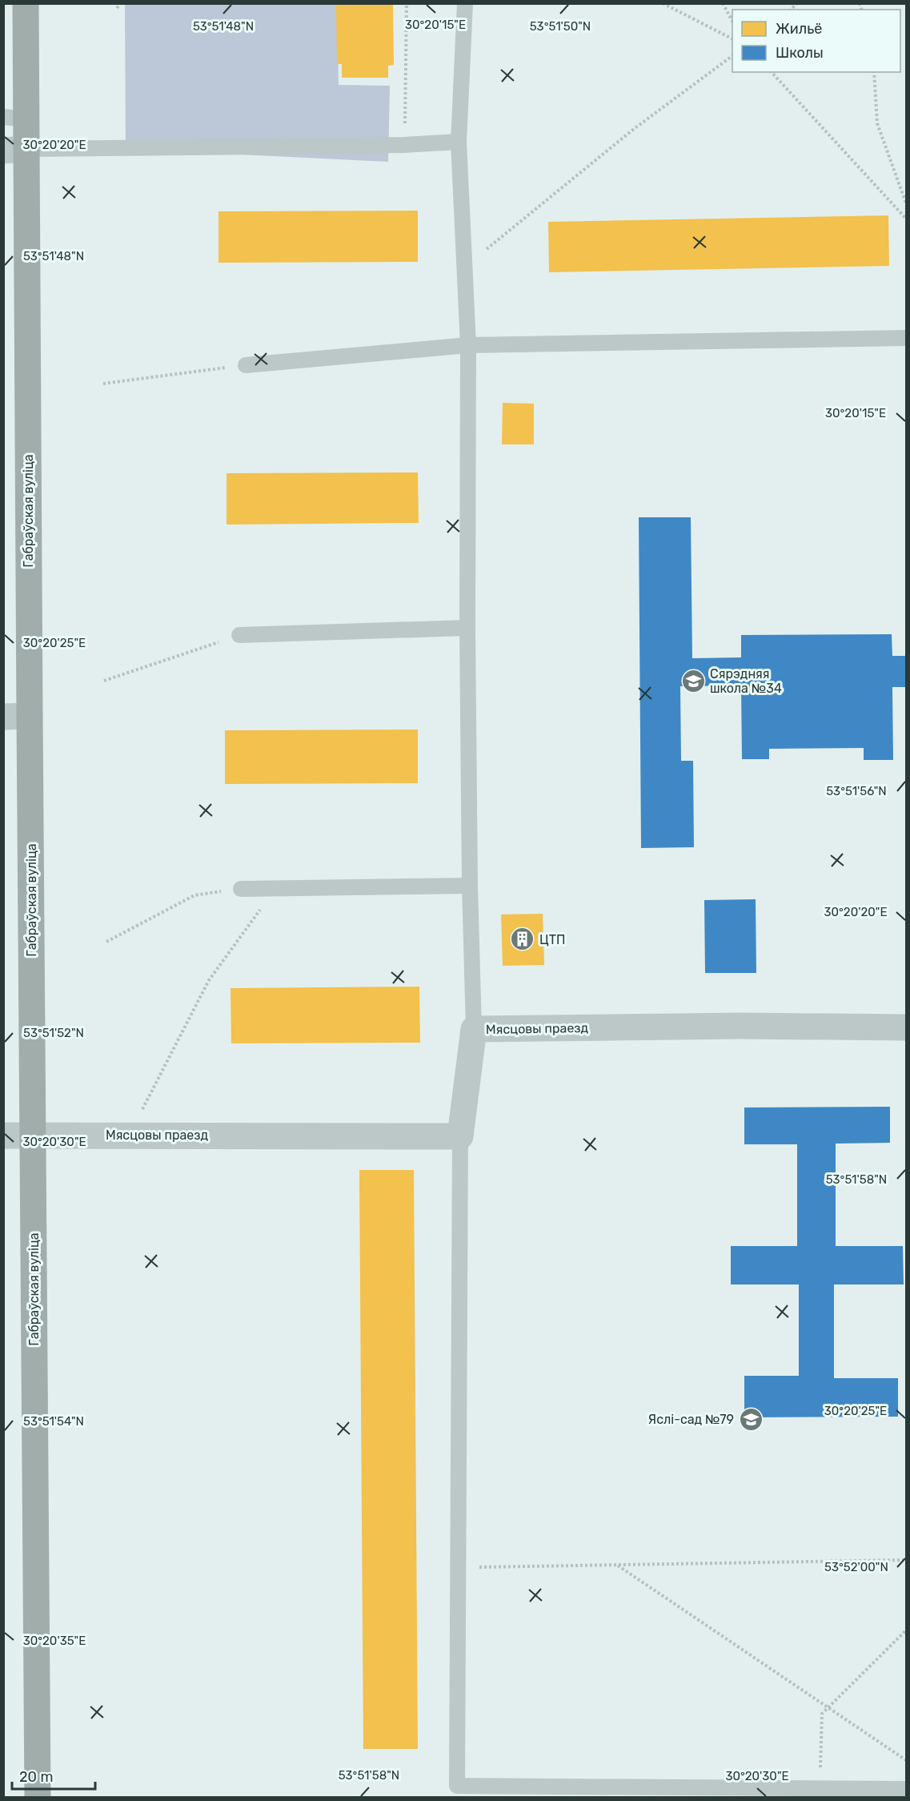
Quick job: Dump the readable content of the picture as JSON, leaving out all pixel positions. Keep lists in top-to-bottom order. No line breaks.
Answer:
{"streets":{"main road":["Габраўская вуліца"],"street":["Мясцовы праезд"]},"crossings":[["Габраўская вуліца","Мясцовы праезд"]],"places":{"school or university":["Сярэдняя школа №34","Яслі-сад №79"],"building":["ЦТП"]},"legend":["Жильё","Школы"],"scale_bar":"20 m","coordinates":["30°20'15\"E","53°51'48\"N","53°51'50\"N","30°20'20\"E","30°20'25\"E","53°51'56\"N","53°51'52\"N","30°20'30\"E","53°51'58\"N","53°51'54\"N","53°52'00\"N","30°20'35\"E"]}
